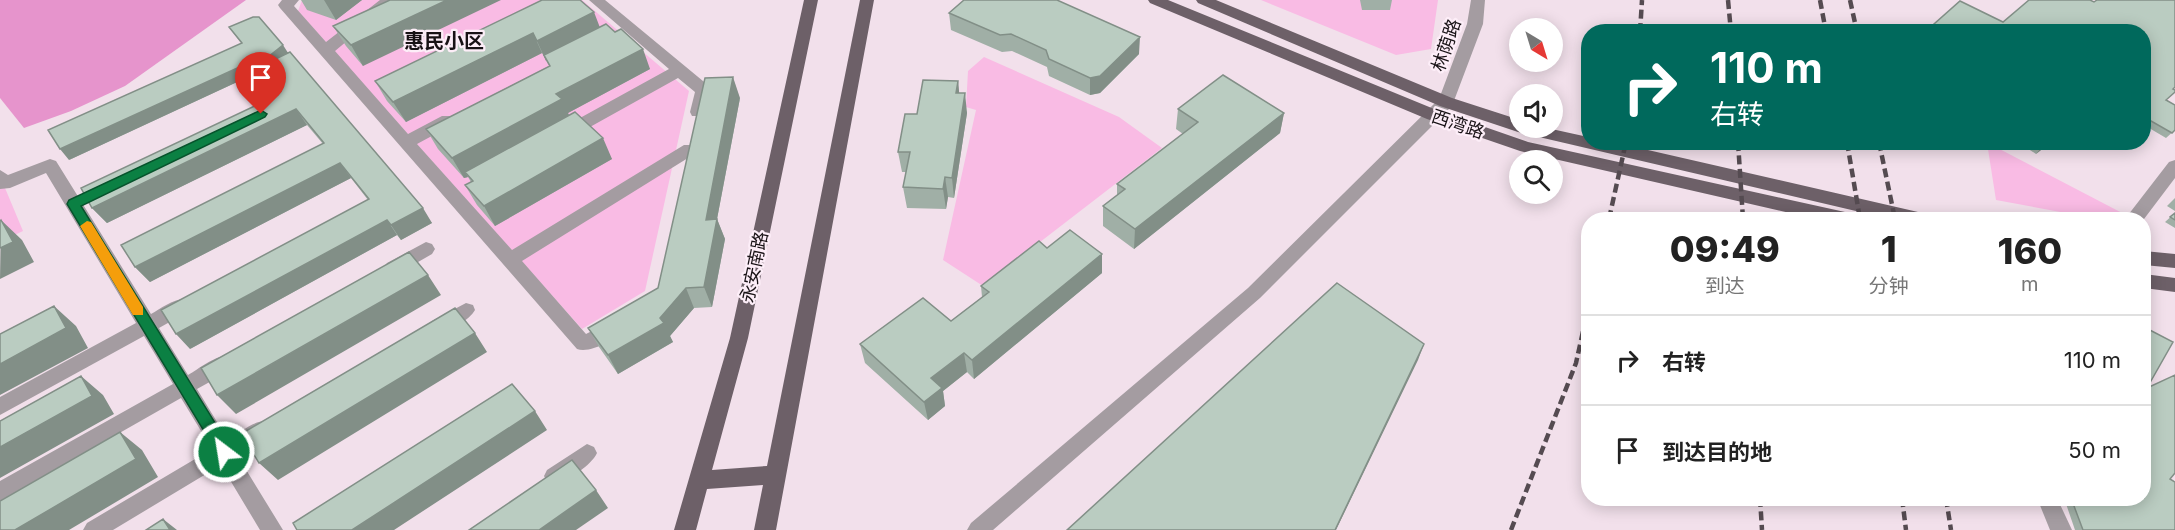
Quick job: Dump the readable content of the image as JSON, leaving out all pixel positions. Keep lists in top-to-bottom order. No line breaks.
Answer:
{"streets":{"main road":["西湾路","永安南路"],"street":["林荫路"]},"crossings":[["林荫路","西湾路"]],"districts":["惠民小区"],"north":"bottom right","page":{"turn":["110 m","右转"],"eta":["09:49","到达","1","分钟","160","m"],"list":[{"name":"右转","value":"110 m"},{"name":"到达目的地","value":"50 m"}]}}
